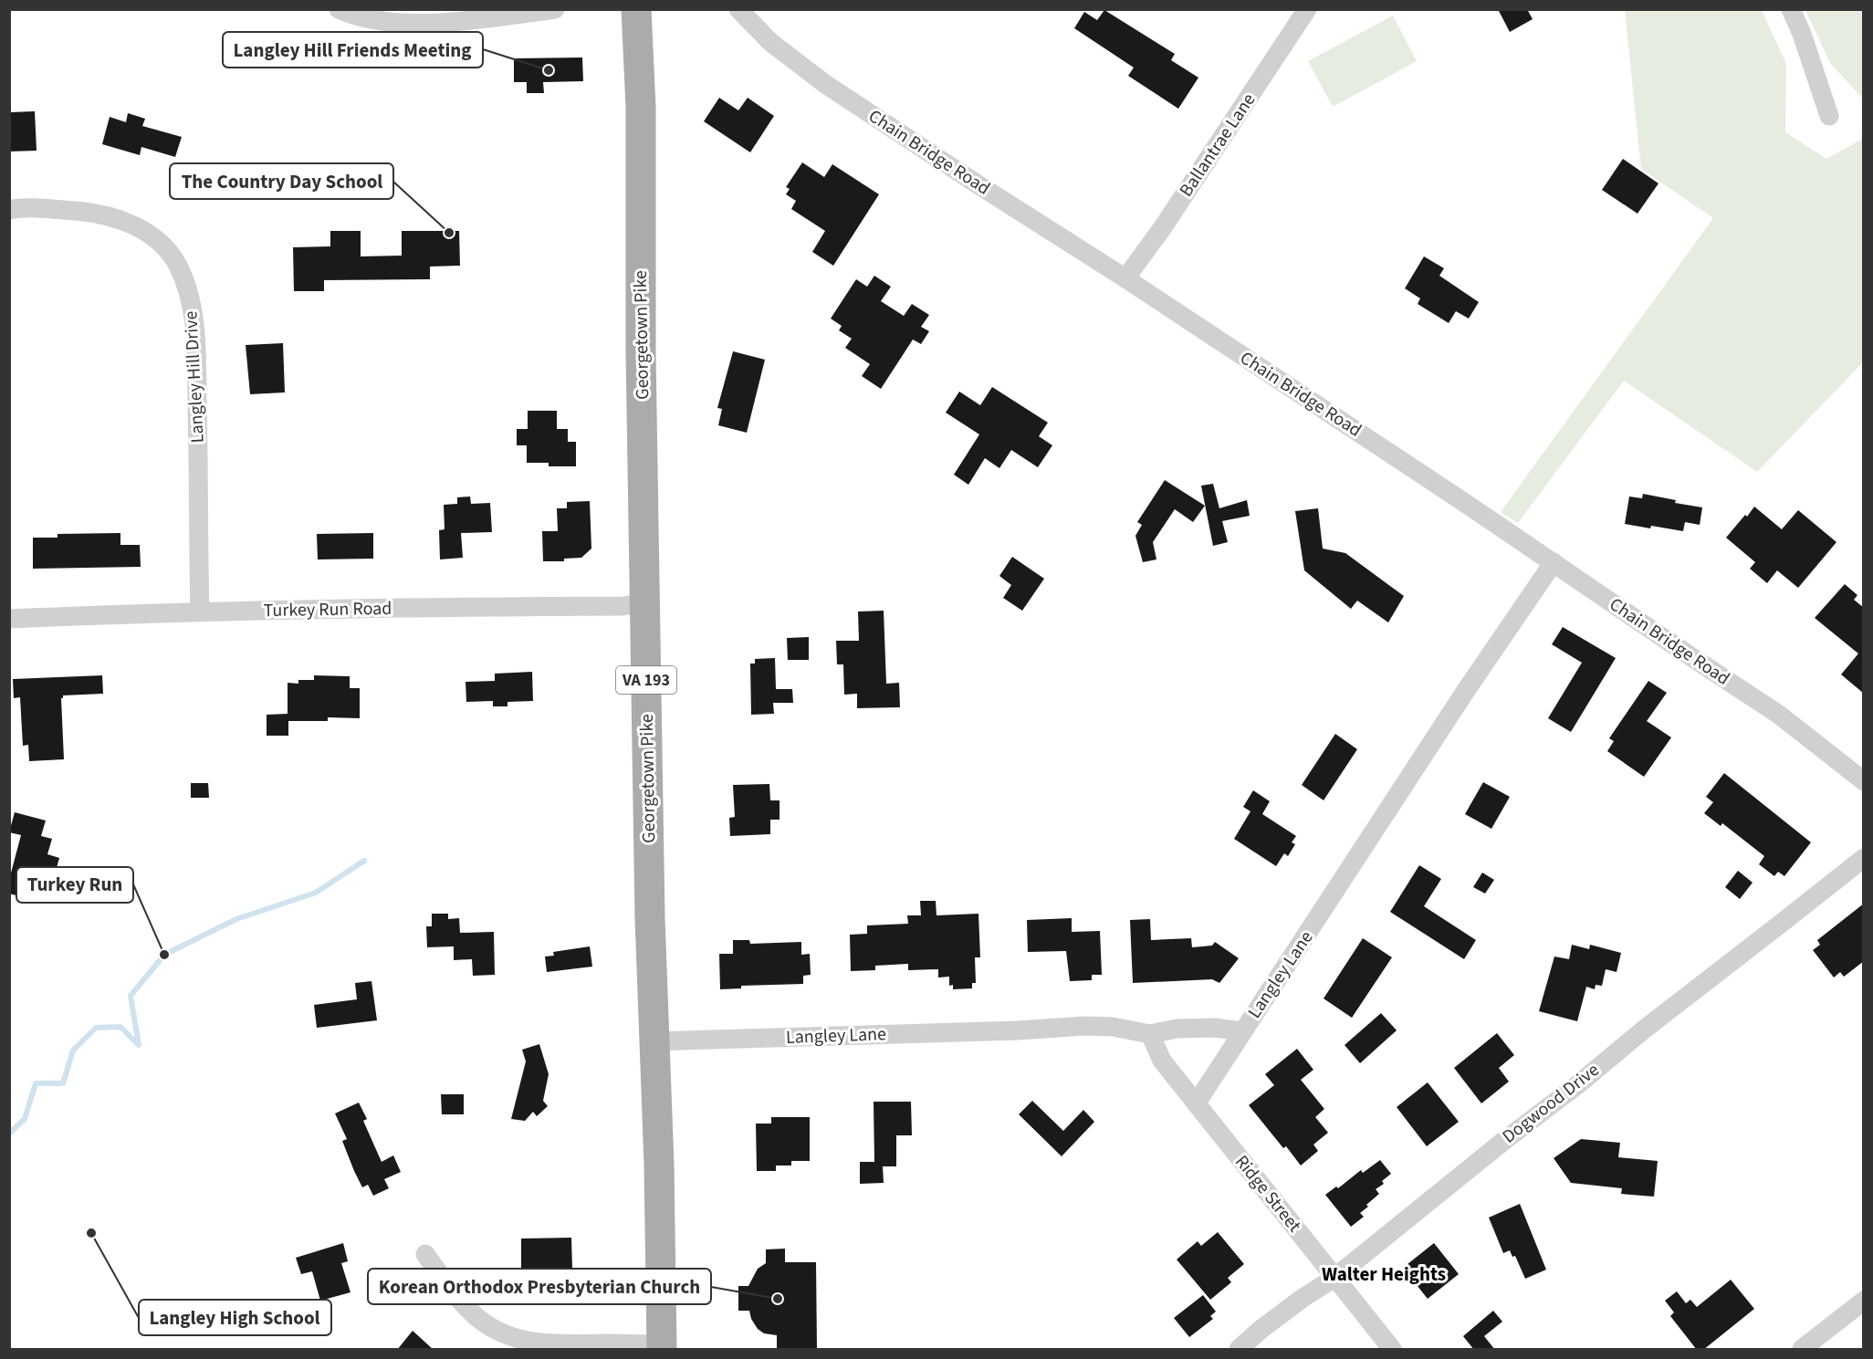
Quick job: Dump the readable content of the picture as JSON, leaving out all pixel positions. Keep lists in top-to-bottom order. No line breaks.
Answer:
{"streets":{"main road":["Georgetown Pike","VA 193"],"street":["Ballantrae Lane","Chain Bridge Road","Langley Hill Drive","Turkey Run Road","Langley Lane","Dogwood Drive","Ridge Street"]},"crossings":[["Ballantrae Lane","Chain Bridge Road"],["Chain Bridge Road","Langley Lane"],["Georgetown Pike","Turkey Run Road"],["Georgetown Pike","Langley Lane"],["Langley Hill Drive","Turkey Run Road"],["Langley Lane","Ridge Street"],["Dogwood Drive","Ridge Street"]],"districts":["Walter Heights"],"places":["Langley Hill Friends Meeting","The Country Day School","Turkey Run","Langley High School","Korean Orthodox Presbyterian Church"]}
